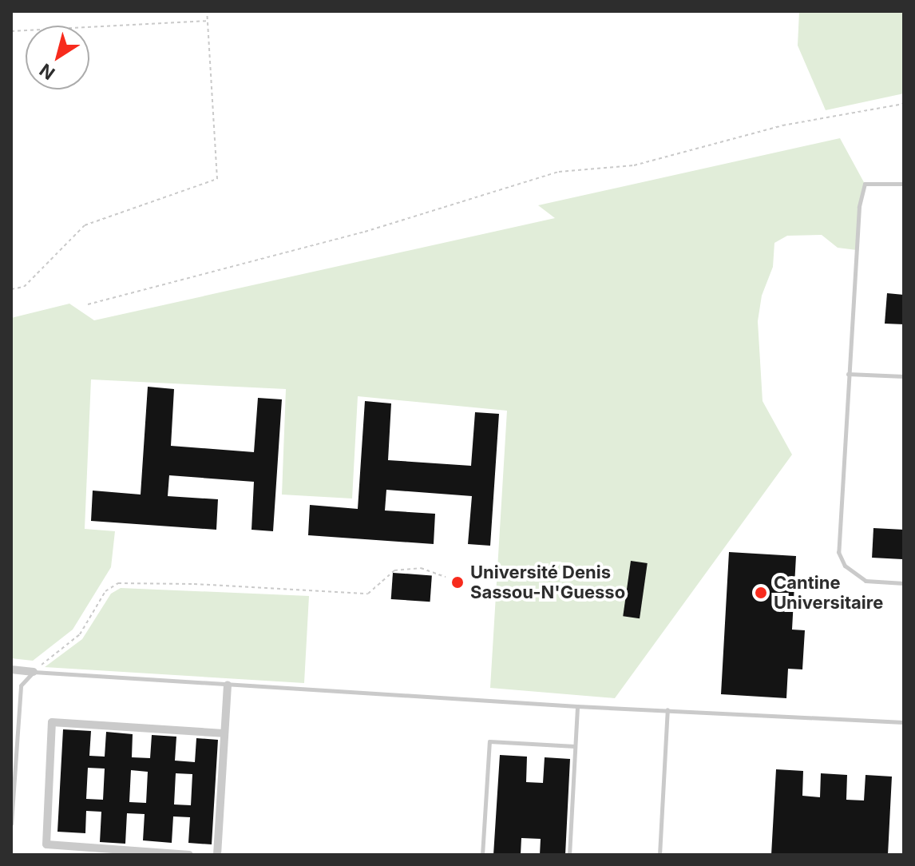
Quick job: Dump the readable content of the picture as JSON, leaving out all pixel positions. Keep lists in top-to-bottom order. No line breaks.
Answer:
{"places":["Université Denis Sassou-N'Guesso","Cantine Universitaire"],"north":"bottom left"}
